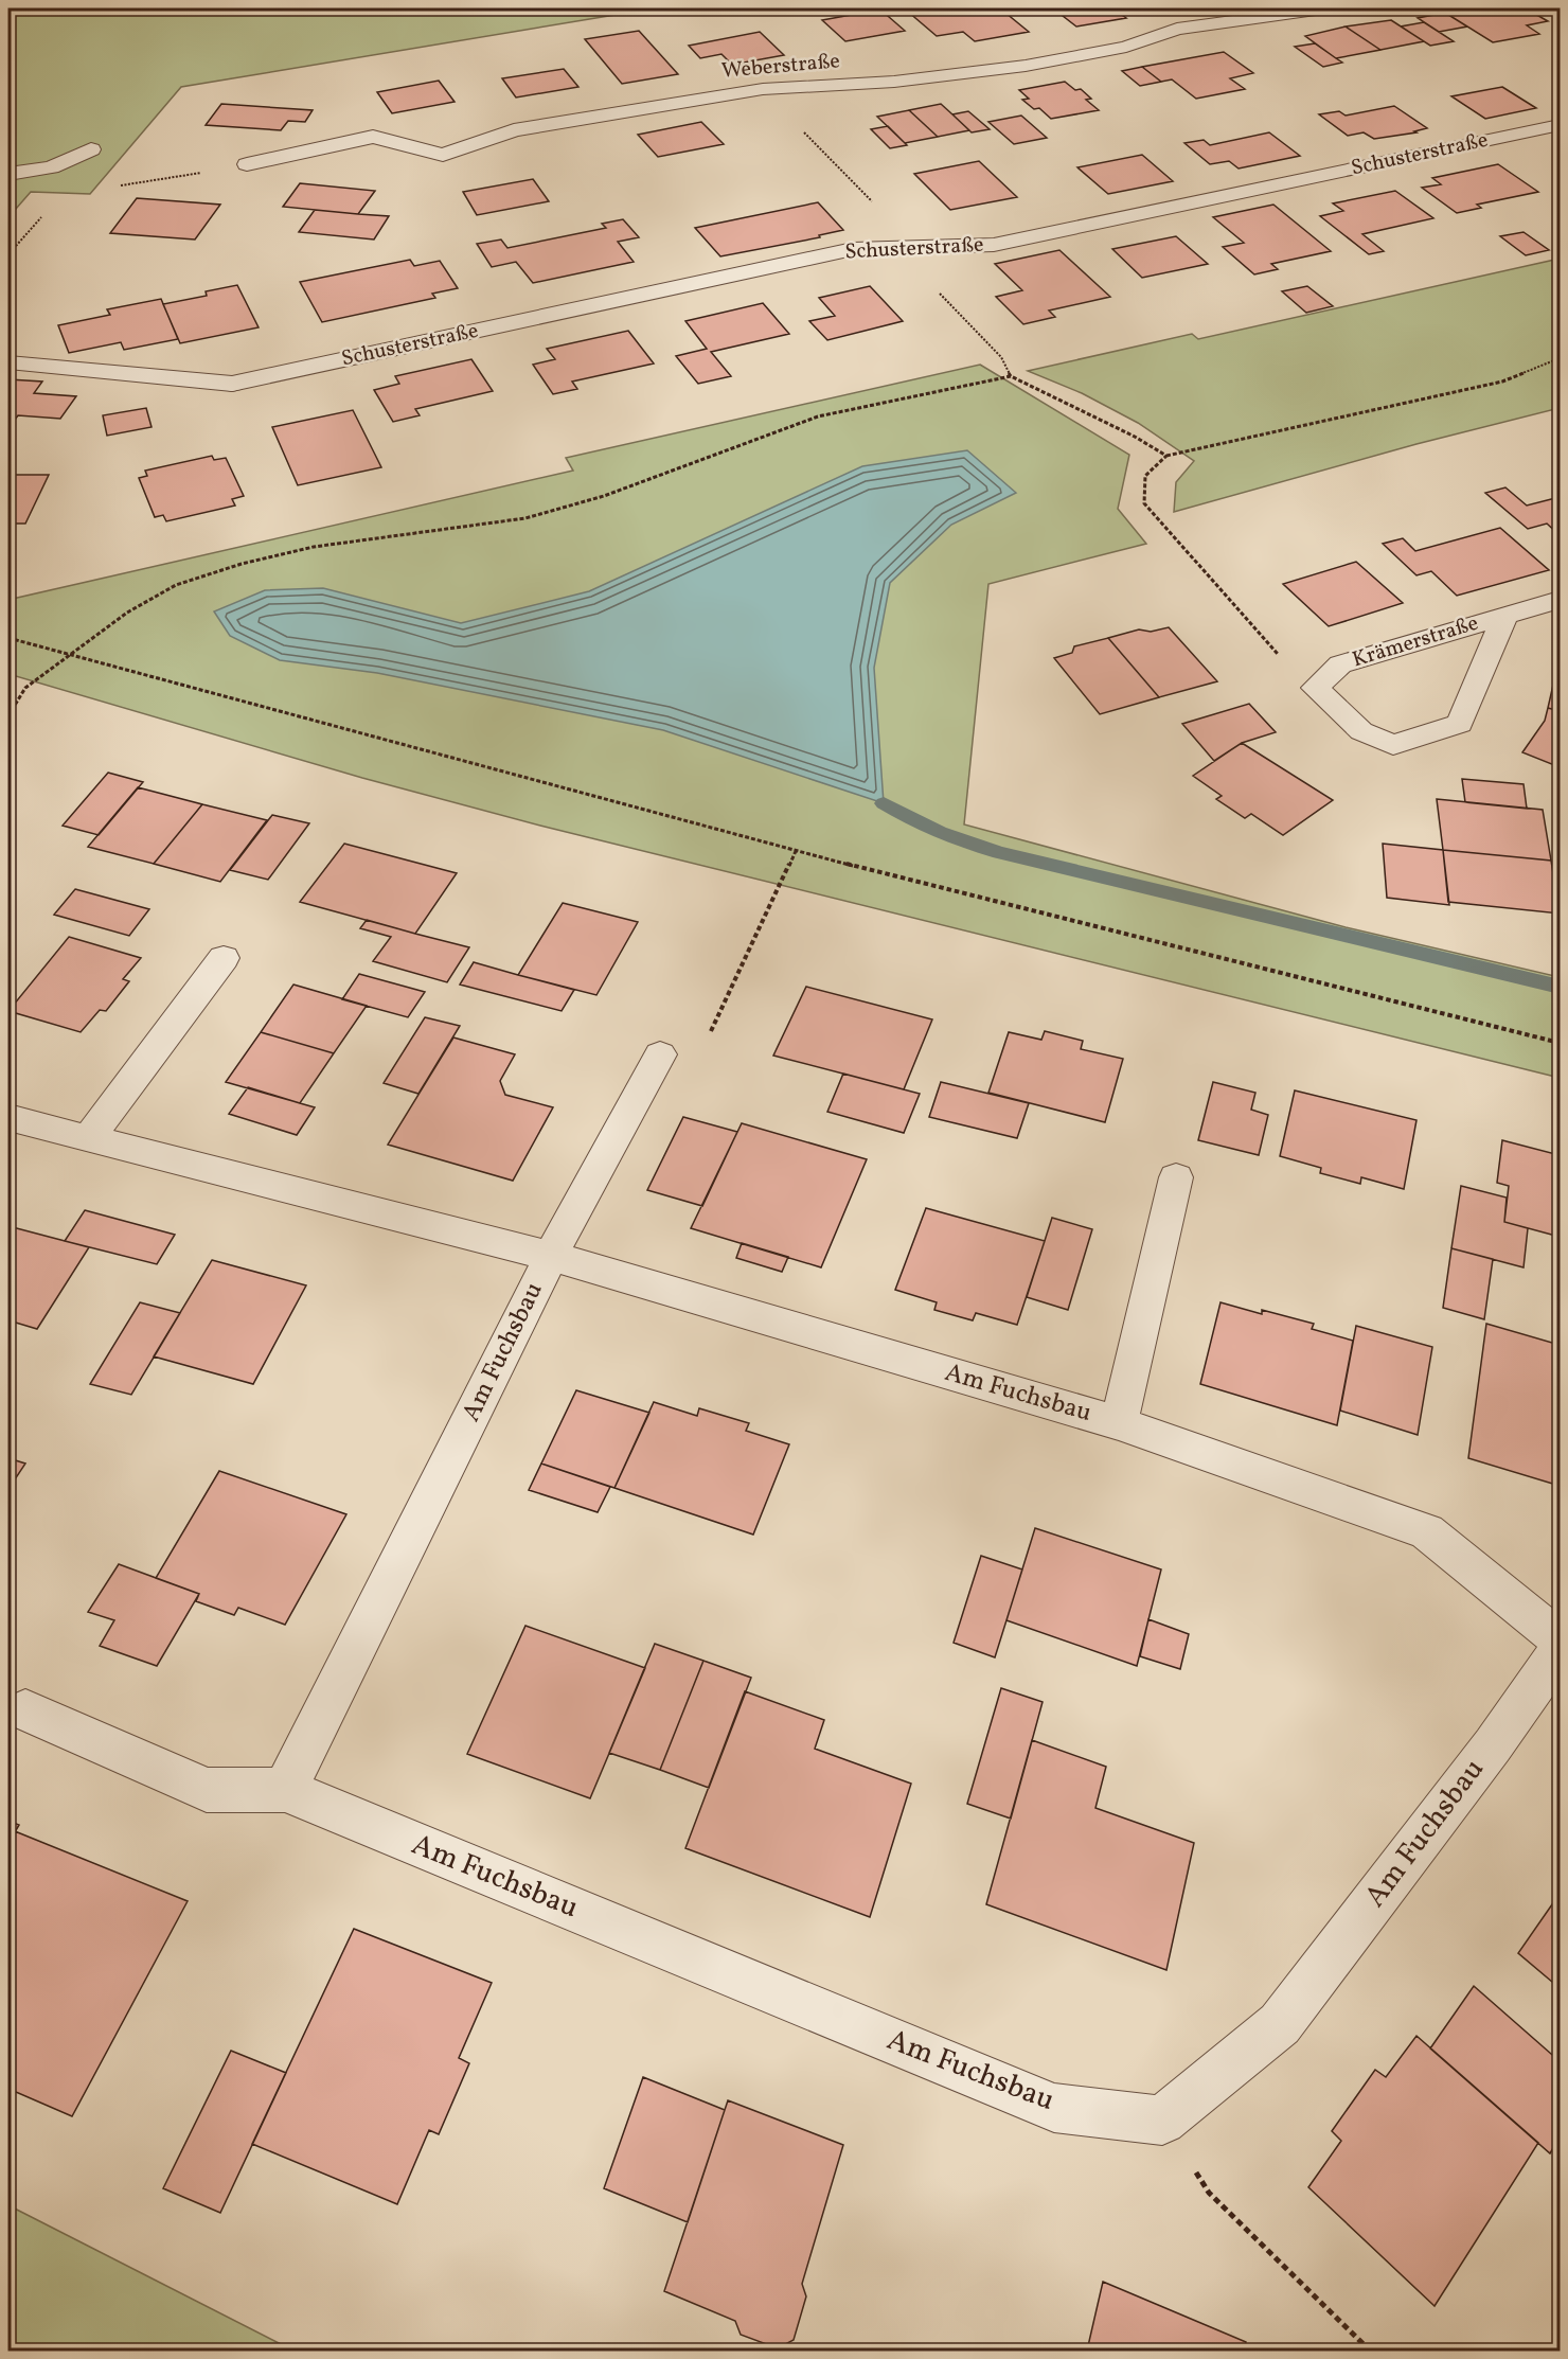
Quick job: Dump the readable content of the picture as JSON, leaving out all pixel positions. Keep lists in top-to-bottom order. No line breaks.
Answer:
{"streets":{"street":["Weberstraße","Schusterstraße","Krämerstraße","Am Fuchsbau"]}}
